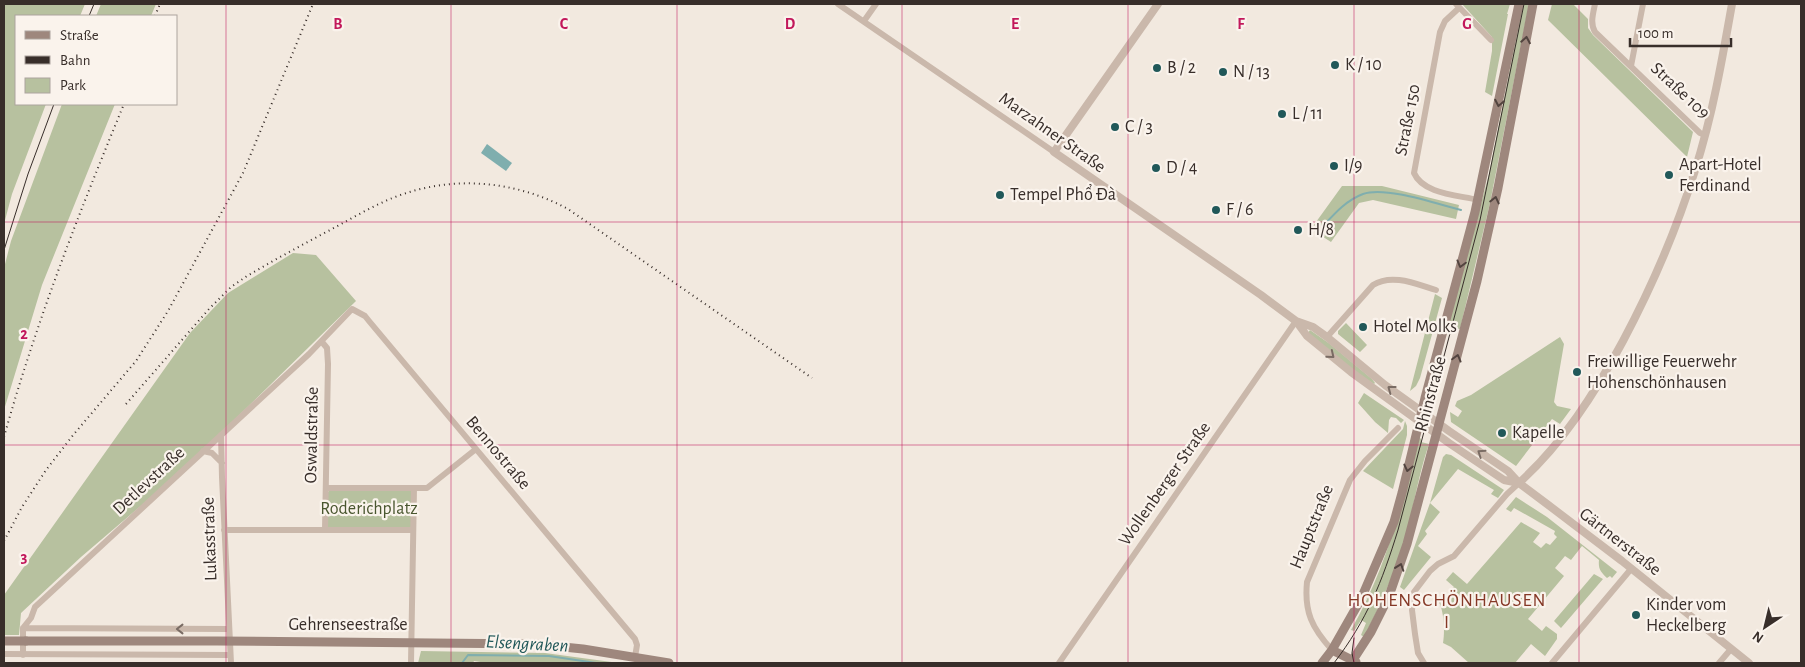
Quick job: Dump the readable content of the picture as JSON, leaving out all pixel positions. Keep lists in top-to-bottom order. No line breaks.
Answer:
{"streets":{"main road":["Rhinstraße","Hauptstraße","Gehrenseestraße"],"street":["Straße 109","Straße 150","Marzahner Straße","Oswaldstraße","Bennostraße","Detlevstraße","Wollenberger Straße","Lukasstraße","Gärtnerstraße"]},"crossings":[["Straße 150","Rhinstraße"],["Marzahner Straße","Rhinstraße"],["Marzahner Straße","Wollenberger Straße"],["Marzahner Straße","Gärtnerstraße"],["Rhinstraße","Hauptstraße"],["Rhinstraße","Gärtnerstraße"],["Oswaldstraße","Bennostraße"],["Oswaldstraße","Detlevstraße"],["Bennostraße","Detlevstraße"],["Bennostraße","Gehrenseestraße"],["Detlevstraße","Lukasstraße"],["Lukasstraße","Gehrenseestraße"]],"districts":["HOHENSCHÖNHAUSEN I"],"water":["Elsengraben"],"parks":["Roderichplatz"],"places":["K / 10","B / 2","N / 13","L / 11","C / 3","I/9","D / 4","Apart-Hotel Ferdinand","Tempel Phổ Đà","F / 6","H/8","Hotel Molks","Freiwillige Feuerwehr Hohenschönhausen","Kapelle","Kinder vom Heckelberg"],"legend":["Straße","Bahn","Park"],"scale_bar":"100 m","north":"bottom left","grid":{"columns":["B","C","D","E","F","G"],"rows":["2","3"]}}
